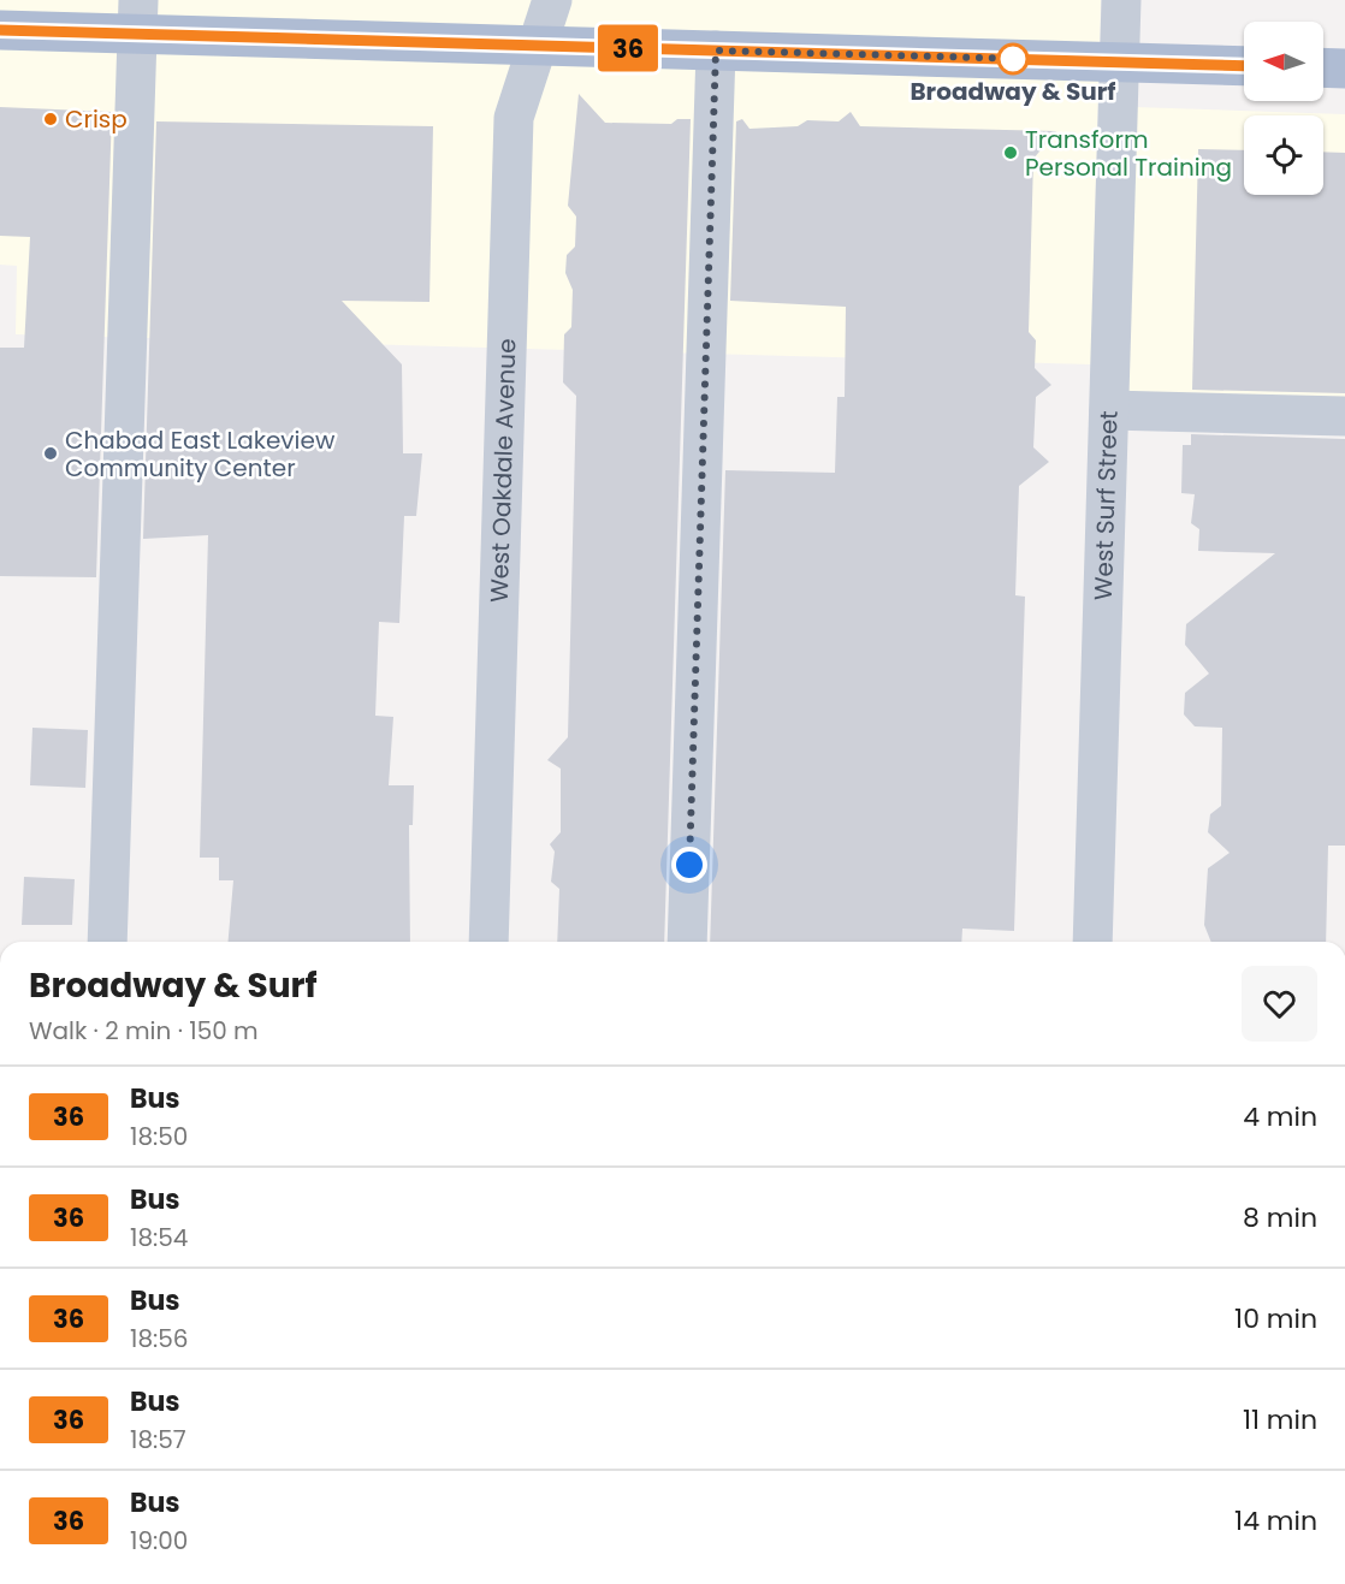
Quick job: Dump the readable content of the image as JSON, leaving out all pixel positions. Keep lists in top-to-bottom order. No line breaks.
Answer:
{"streets":{"street":["West Oakdale Avenue","West Surf Street"]},"places":["Broadway & Surf","Crisp","Transform Personal Training","Chabad East Lakeview Community Center"],"lines":["bus line 36"],"north":"left","page":{"on_map":"36","heading":["Broadway & Surf","Walk · 2 min · 150 m"],"list":[{"mark":"36","name":"Bus","note":"18:50","value":"4 min"},{"mark":"36","name":"Bus","note":"18:54","value":"8 min"},{"mark":"36","name":"Bus","note":"18:56","value":"10 min"},{"mark":"36","name":"Bus","note":"18:57","value":"11 min"},{"mark":"36","name":"Bus","note":"19:00","value":"14 min"}]}}
